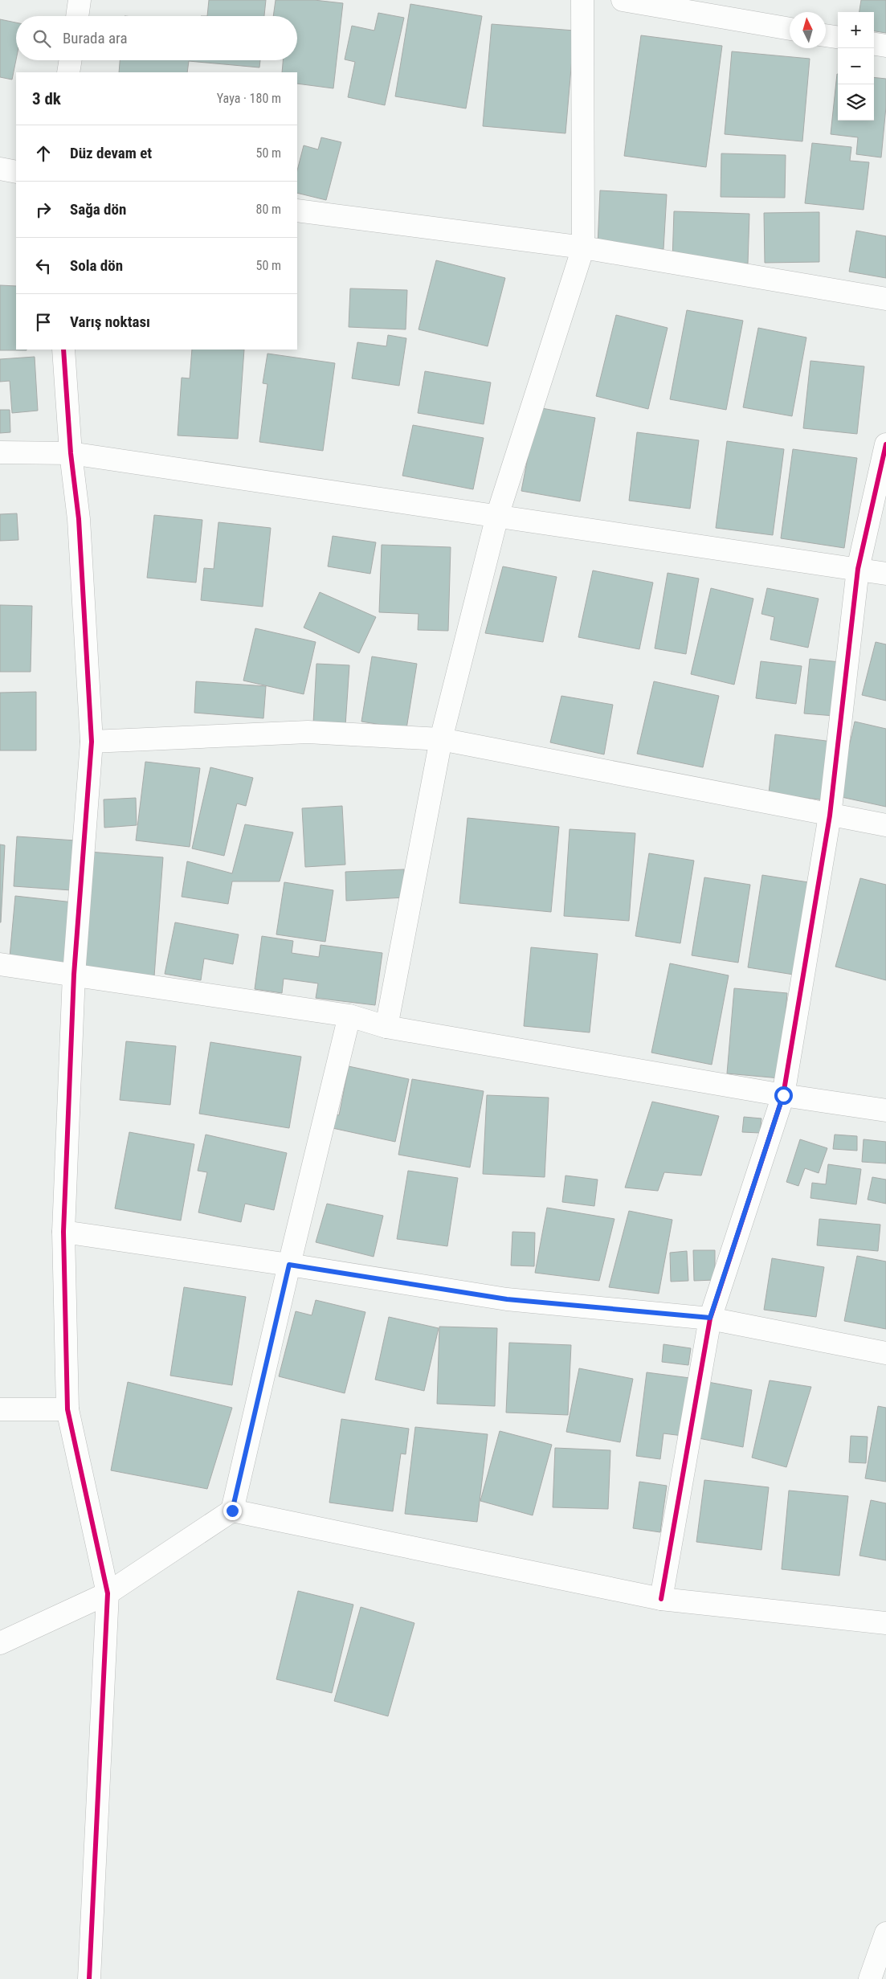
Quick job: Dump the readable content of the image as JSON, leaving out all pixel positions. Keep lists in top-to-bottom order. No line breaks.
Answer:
{"north":"top","page":{"map_buttons":["+","−"],"search":"Burada ara","heading":["3 dk","Yaya · 180 m"],"list":[["Düz devam et","50 m"],["Sağa dön","80 m"],["Sola dön","50 m"],"Varış noktası"]}}
